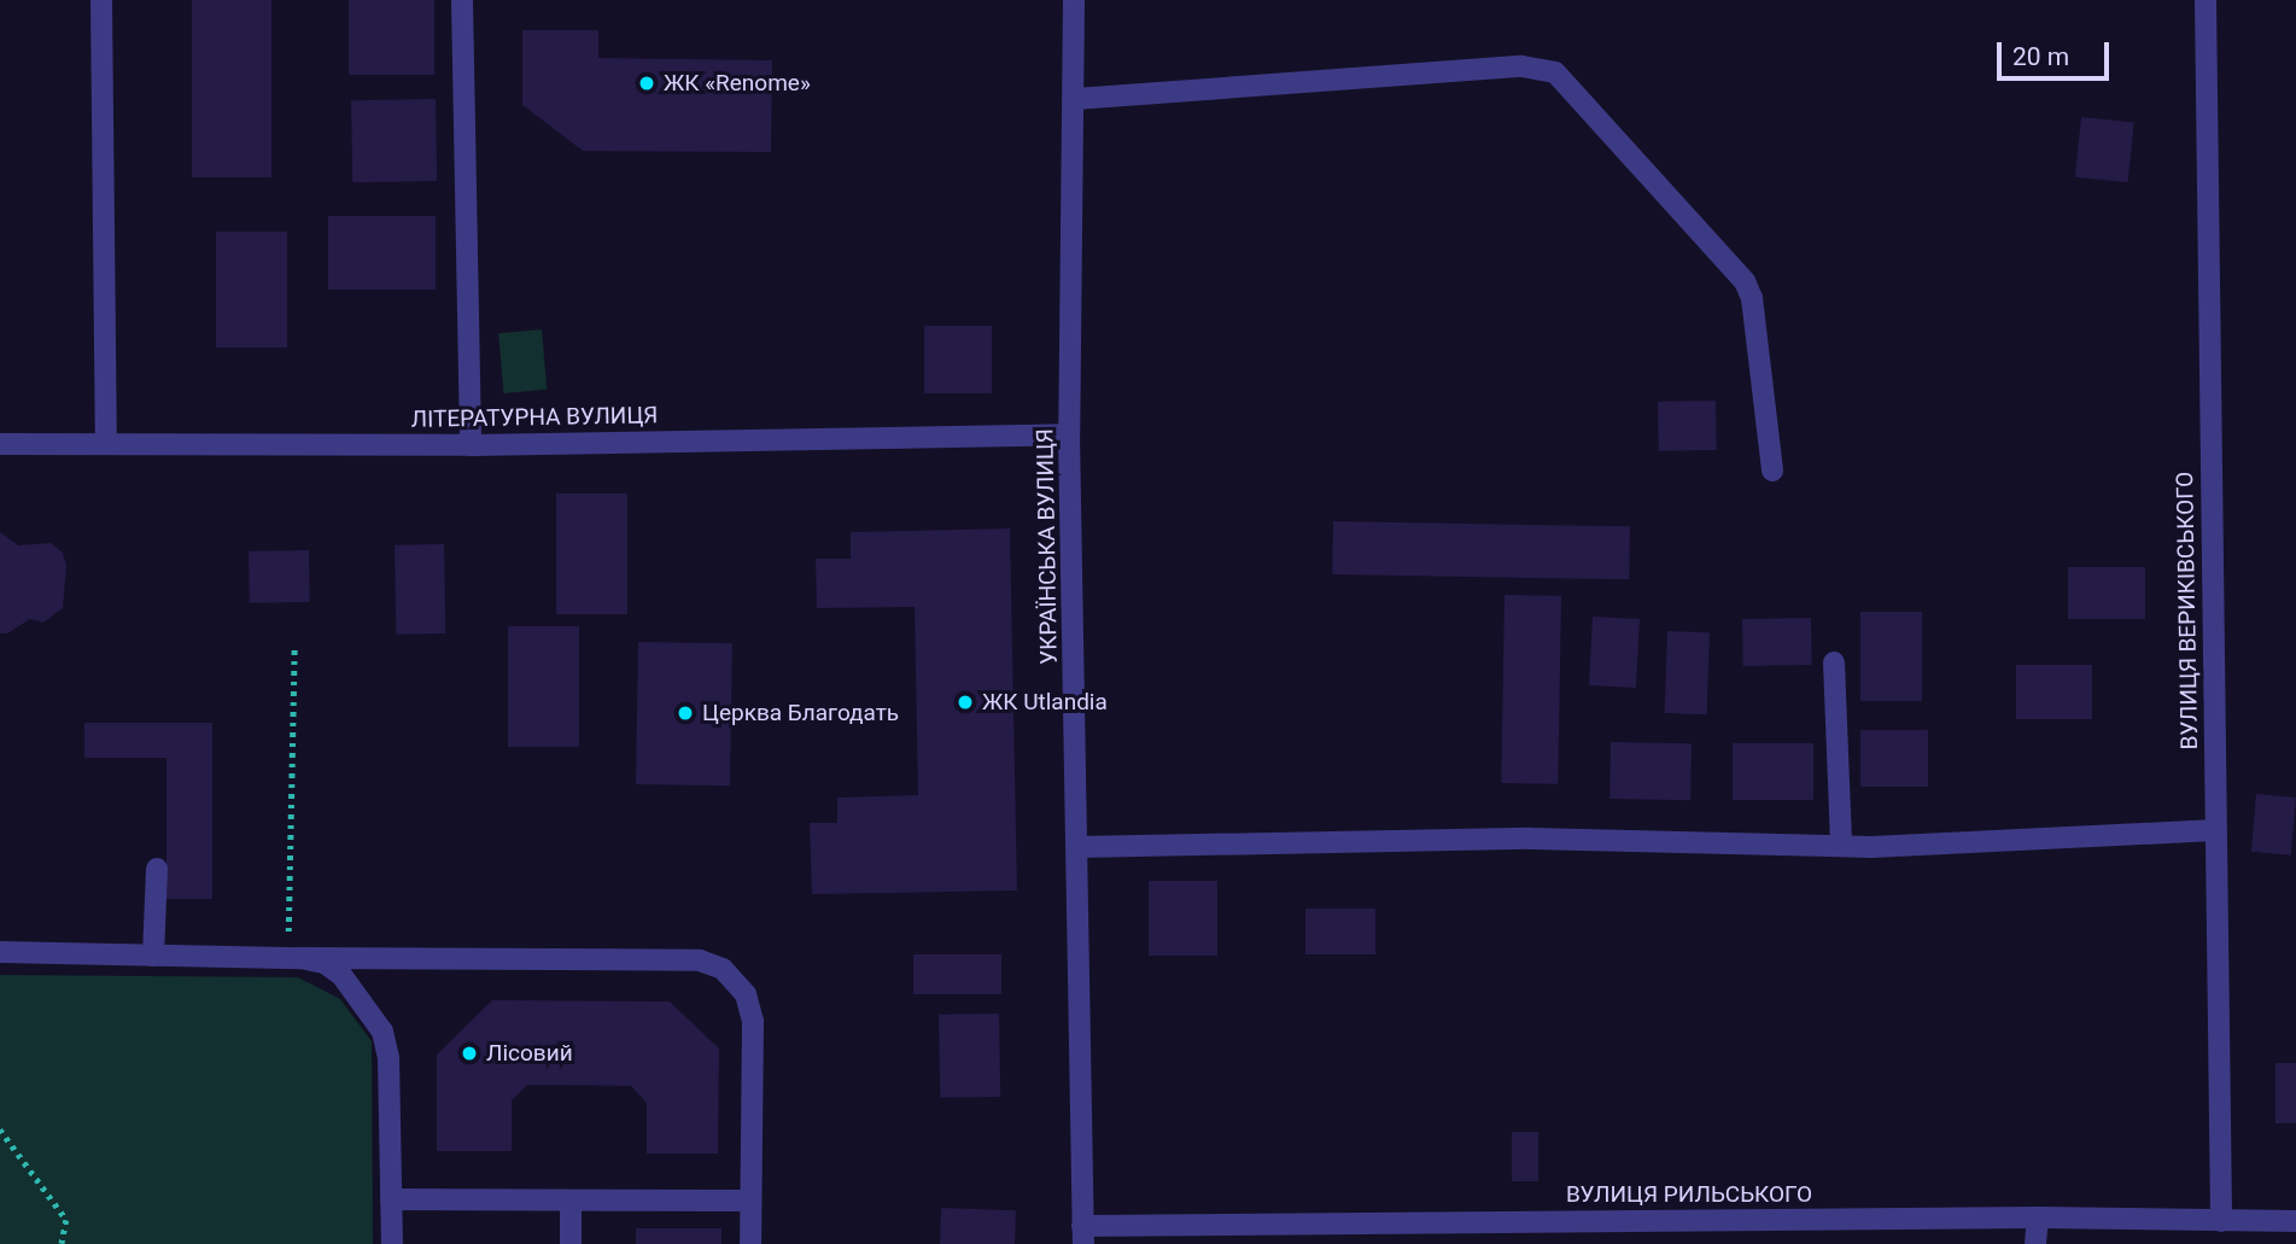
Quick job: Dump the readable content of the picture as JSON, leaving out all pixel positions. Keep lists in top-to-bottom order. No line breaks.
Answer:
{"streets":{"street":["ЛІТЕРАТУРНА ВУЛИЦЯ","УКРАЇНСЬКА ВУЛИЦЯ","ВУЛИЦЯ ВЕРИКІВСЬКОГО","ВУЛИЦЯ РИЛЬСЬКОГО"]},"crossings":[["ЛІТЕРАТУРНА ВУЛИЦЯ","УКРАЇНСЬКА ВУЛИЦЯ"],["УКРАЇНСЬКА ВУЛИЦЯ","ВУЛИЦЯ РИЛЬСЬКОГО"],["ВУЛИЦЯ ВЕРИКІВСЬКОГО","ВУЛИЦЯ РИЛЬСЬКОГО"]],"places":["ЖК «Renome»","ЖК Utlandia","Церква Благодать","Лісовий"],"scale_bar":"20 m"}
